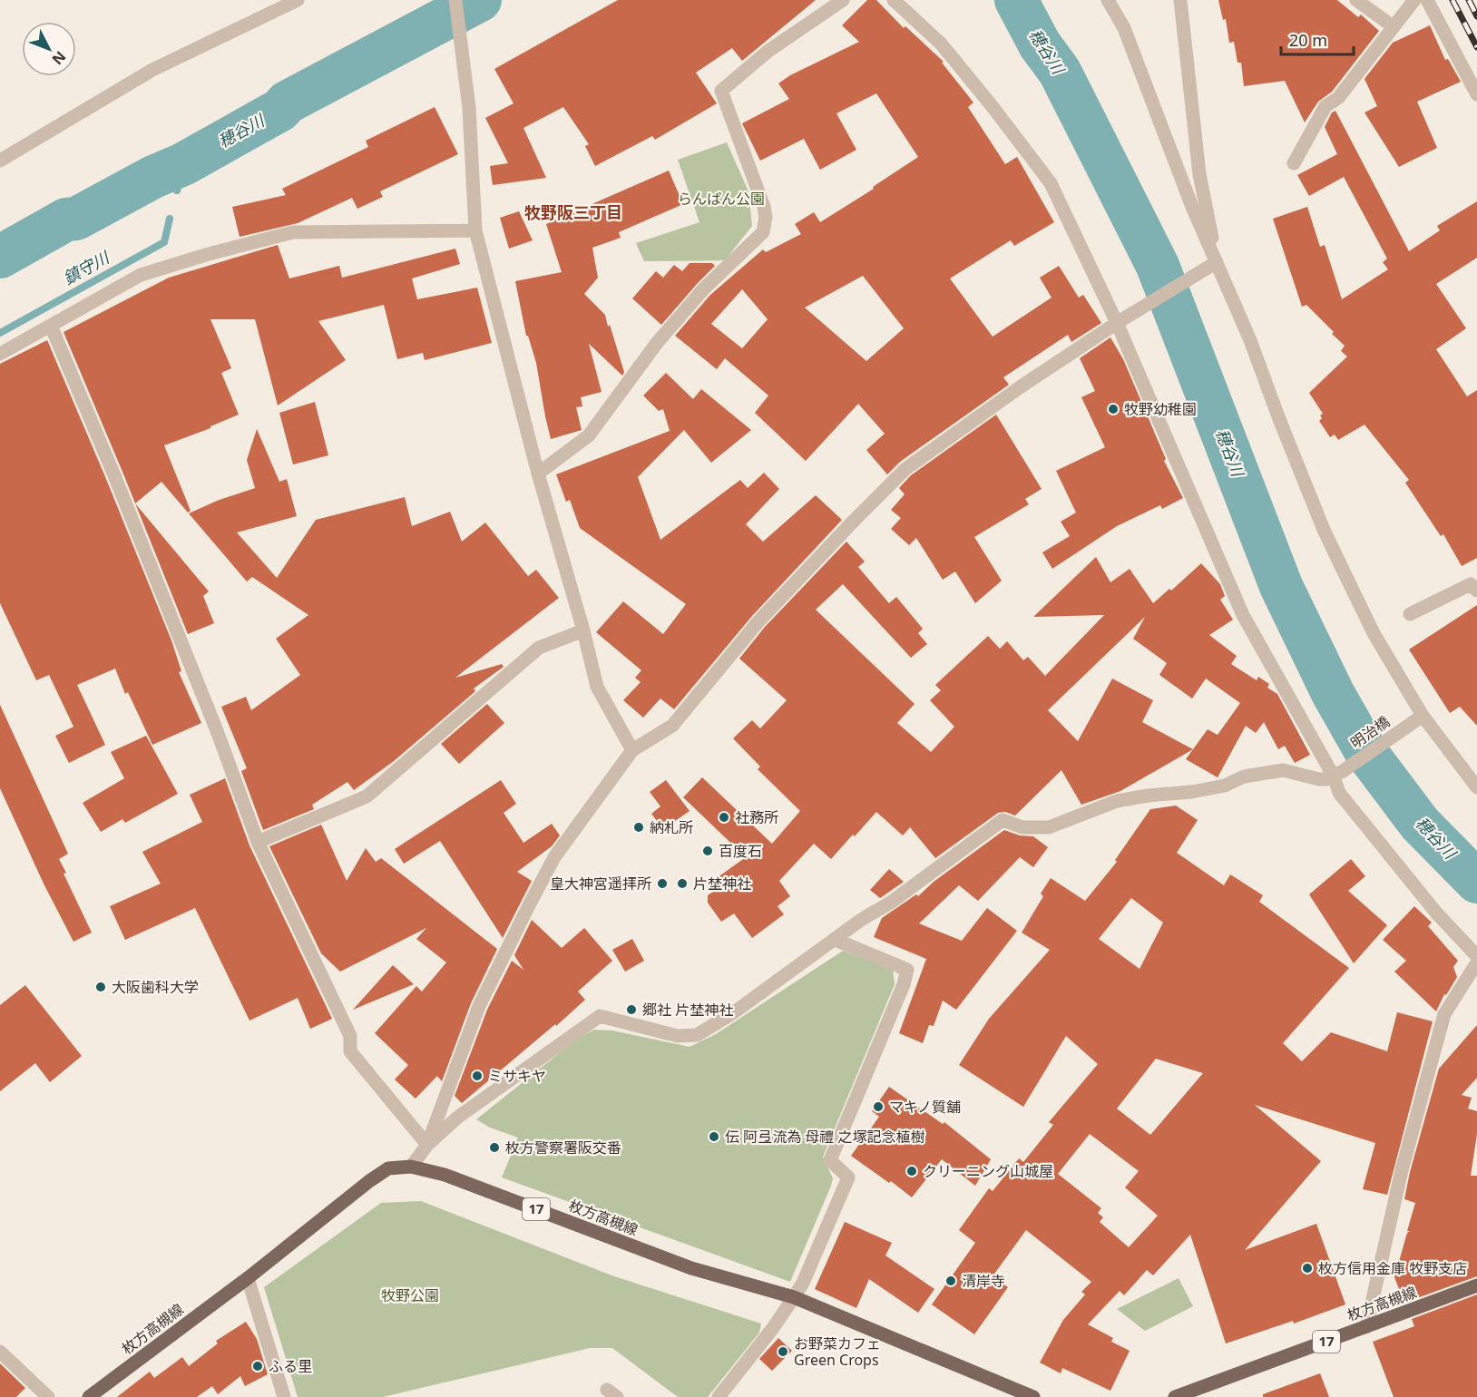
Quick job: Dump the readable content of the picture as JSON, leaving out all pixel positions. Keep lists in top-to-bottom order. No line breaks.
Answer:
{"streets":{"main road":["17","枚方高槻線"],"street":["明治橋"]},"districts":["牧野阪三丁目"],"water":["穂谷川","鎮守川"],"parks":["らんぱん公園","牧野公園"],"places":["牧野幼稚園","社務所","納札所","百度石","皇大神宮遥拝所","片埜神社","大阪歯科大学","郷社 片埜神社","ミサキヤ","マキノ質舗","伝 阿弖流為 母禮 之塚記念植樹","枚方警察署阪交番","クリーニング山城屋","枚方信用金庫 牧野支店","清岸寺","お野菜カフェ Green Crops","ふる里"],"scale_bar":"20 m","north":"bottom right"}
